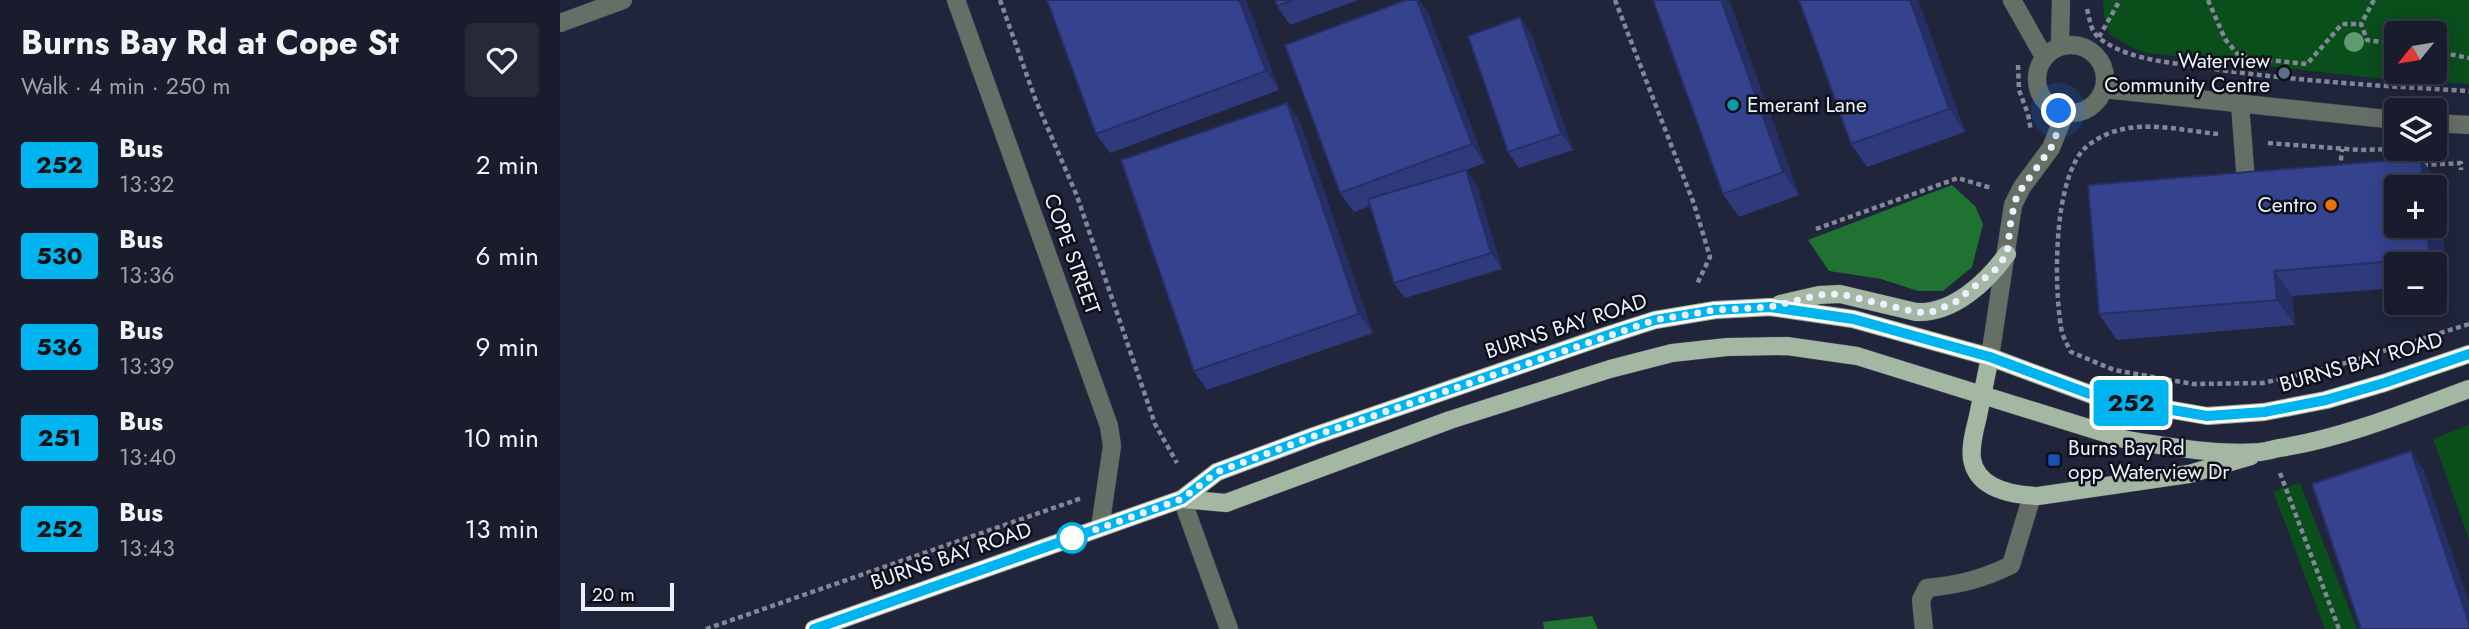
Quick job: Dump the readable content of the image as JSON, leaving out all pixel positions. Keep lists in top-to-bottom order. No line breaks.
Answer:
{"streets":{"main road":["BURNS BAY ROAD"],"street":["COPE STREET"]},"crossings":[["COPE STREET","BURNS BAY ROAD"]],"places":{"other":["Waterview Community Centre","Emerant Lane","Centro"],"transit":["Burns Bay Rd opp Waterview Dr"]},"lines":["bus line 252"],"scale_bar":"20 m","north":"bottom left","page":{"heading":["Burns Bay Rd at Cope St","Walk · 4 min · 250 m"],"on_map":"252","map_buttons":["+","−"],"list":[{"mark":"252","name":"Bus","note":"13:32","value":"2 min"},{"mark":"530","name":"Bus","note":"13:36","value":"6 min"},{"mark":"536","name":"Bus","note":"13:39","value":"9 min"},{"mark":"251","name":"Bus","note":"13:40","value":"10 min"},{"mark":"252","name":"Bus","note":"13:43","value":"13 min"}],"scale":"20 m"}}
